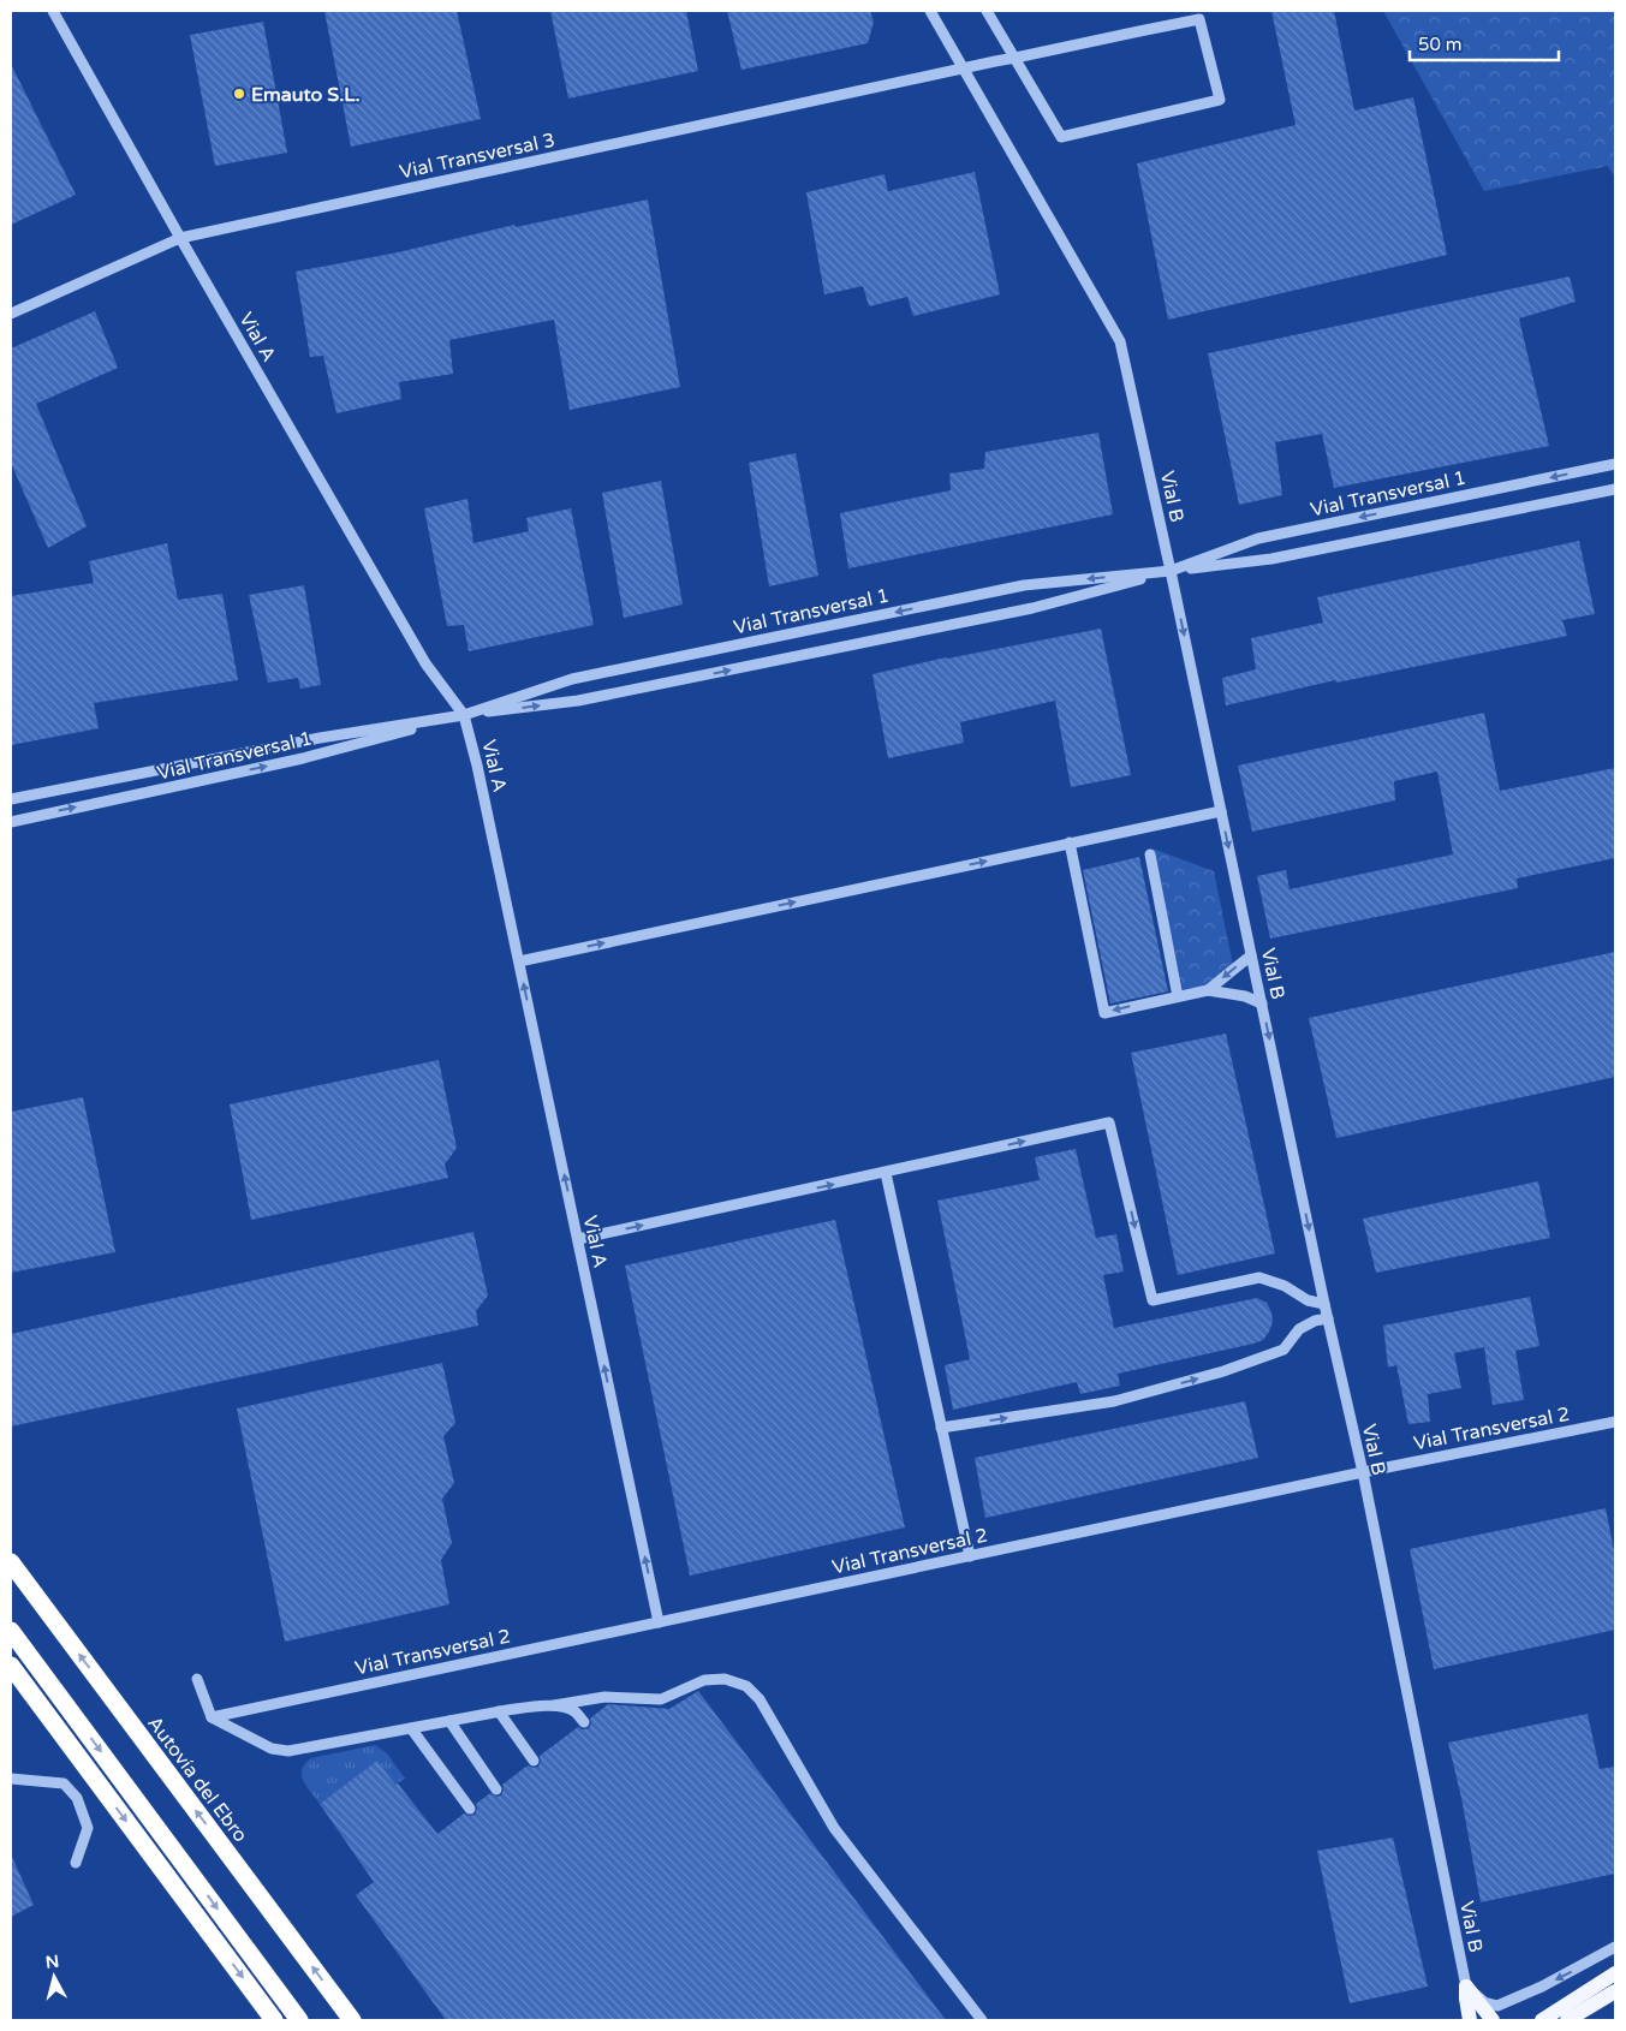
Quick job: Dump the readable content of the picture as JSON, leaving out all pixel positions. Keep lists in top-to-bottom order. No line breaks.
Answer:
{"streets":{"highway":["Autovía del Ebro"],"street":["Vial Transversal 3","Vial A","Vial Transversal 1","Vial B","Vial Transversal 2"]},"crossings":[["Vial Transversal 3","Vial A"],["Vial Transversal 3","Vial B"],["Vial A","Vial Transversal 1"],["Vial A","Vial Transversal 2"],["Vial Transversal 1","Vial B"],["Vial B","Vial Transversal 2"]],"one_way":["Vial A"],"places":["Emauto S.L."],"scale_bar":"50 m","north":"top"}
